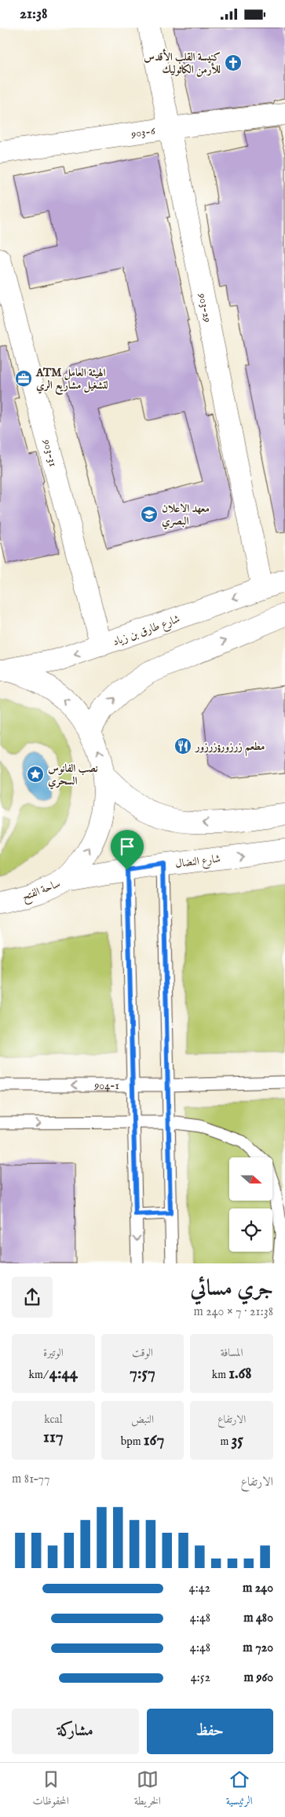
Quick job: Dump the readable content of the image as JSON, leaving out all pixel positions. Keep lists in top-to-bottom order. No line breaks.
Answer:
{"streets":{"main road":["903-6","903-29","903-31","شارع طارق بن زياد","شارع النضال","ساحة الفتح"],"lane":["904-1"]},"crossings":[["903-6","903-29"],["903-29","شارع طارق بن زياد"],["903-31","شارع طارق بن زياد"],["شارع طارق بن زياد","ساحة الفتح"],["شارع النضال","ساحة الفتح"]],"one_way":["شارع النضال","ساحة الفتح"],"places":{"church":["كنيسة القلب الأقدس للأرمن الكاثوليك"],"office":["ATM الهيئة العامل لتشغيل مشاريع الري"],"school or university":["معهد الاعلان البصري"],"restaurant":["مطعم زرزور;زرزور"],"place":["نصب الفانوس السحري"]},"north":"right","page":{"status":"21:38","heading":["جري مسائي","21:38 · 7 × 240 m"],"stats":[["المسافة","1.68 km"],["الوقت","7:57"],["الوتيرة","4:44 /km"],["الارتفاع","35 m"],["النبض","167 bpm"],["kcal","117"]],"chart":["الارتفاع","77–81 m"],"list":[{"name":"240 m","note":"4:42"},{"name":"480 m","note":"4:48"},{"name":"720 m","note":"4:48"},{"name":"960 m","note":"4:52"}],"buttons":["حفظ","مشاركة"],"tabs":["الرئيسية","الخريطة","المحفوظات"]}}
